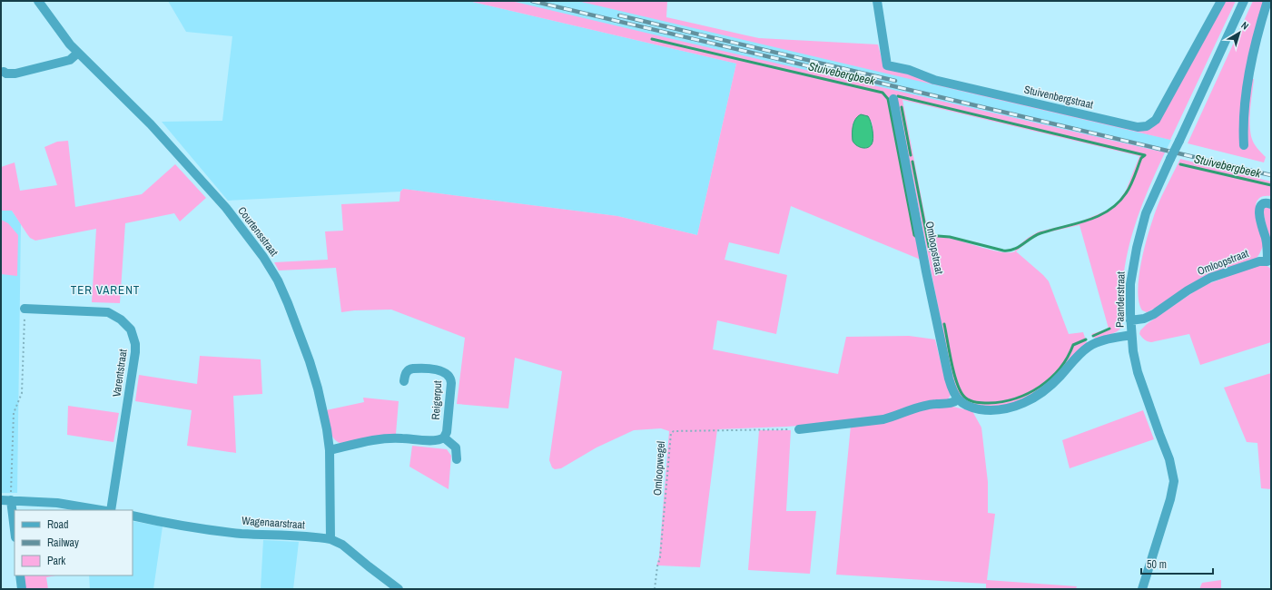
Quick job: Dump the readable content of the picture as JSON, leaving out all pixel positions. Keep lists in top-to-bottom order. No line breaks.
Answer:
{"streets":{"street":["Stuivenbergstraat","Courtensstraat","Omloopstraat","Paanderstraat","Varentstraat","Reigerput","Wagenaarstraat"],"path":["Omloopwegel"]},"crossings":[["Courtensstraat","Wagenaarstraat"],["Omloopstraat","Paanderstraat"]],"districts":["TER VARENT"],"water":["Stuivebergbeek"],"legend":["Road","Railway","Park"],"scale_bar":"50 m","north":"top right"}
